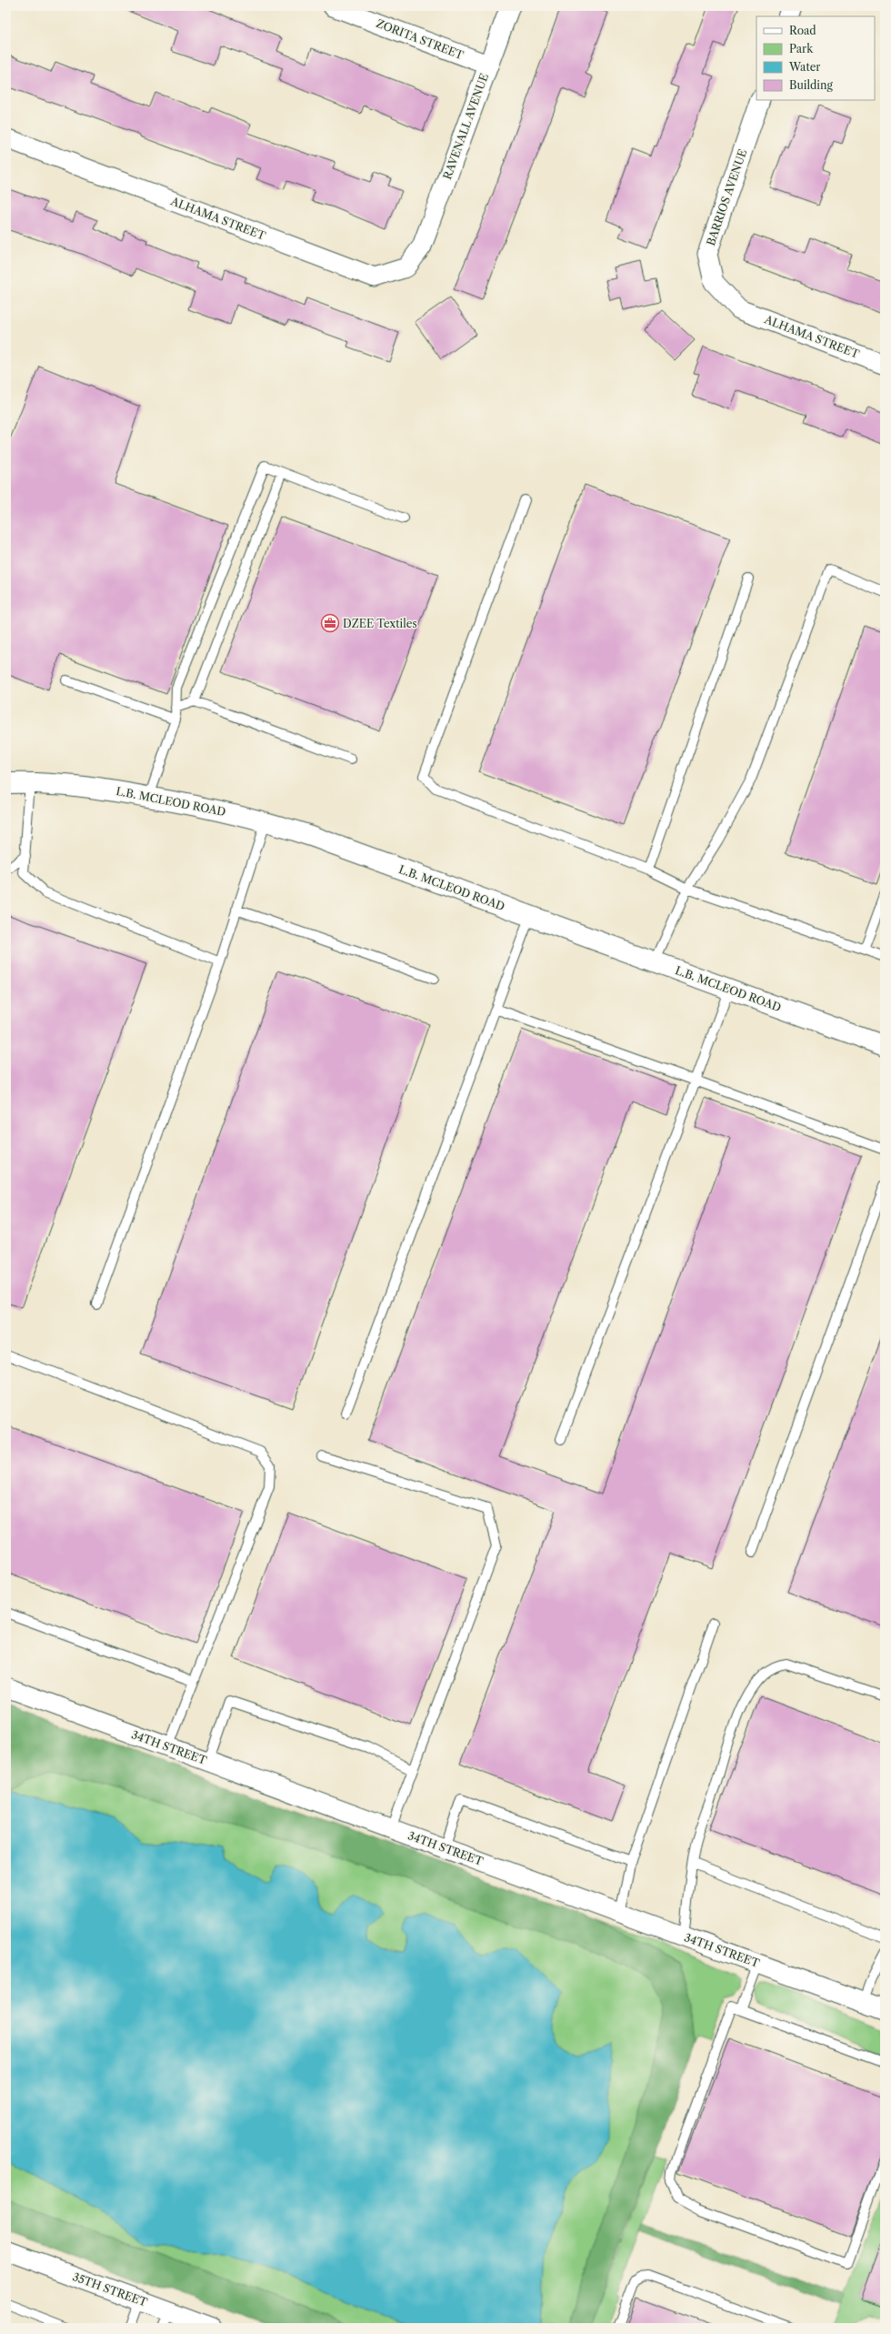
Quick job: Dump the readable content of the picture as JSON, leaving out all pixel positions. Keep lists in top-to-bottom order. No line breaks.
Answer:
{"streets":{"street":["ZORITA STREET","RAVENALL AVENUE","BARRIOS AVENUE","ALHAMA STREET","L.B. MCLEOD ROAD","34TH STREET","35TH STREET"]},"crossings":[["ZORITA STREET","RAVENALL AVENUE"],["RAVENALL AVENUE","ALHAMA STREET"],["BARRIOS AVENUE","ALHAMA STREET"]],"places":{"office":["DZEE Textiles"]},"legend":["Road","Park","Water","Building"]}
